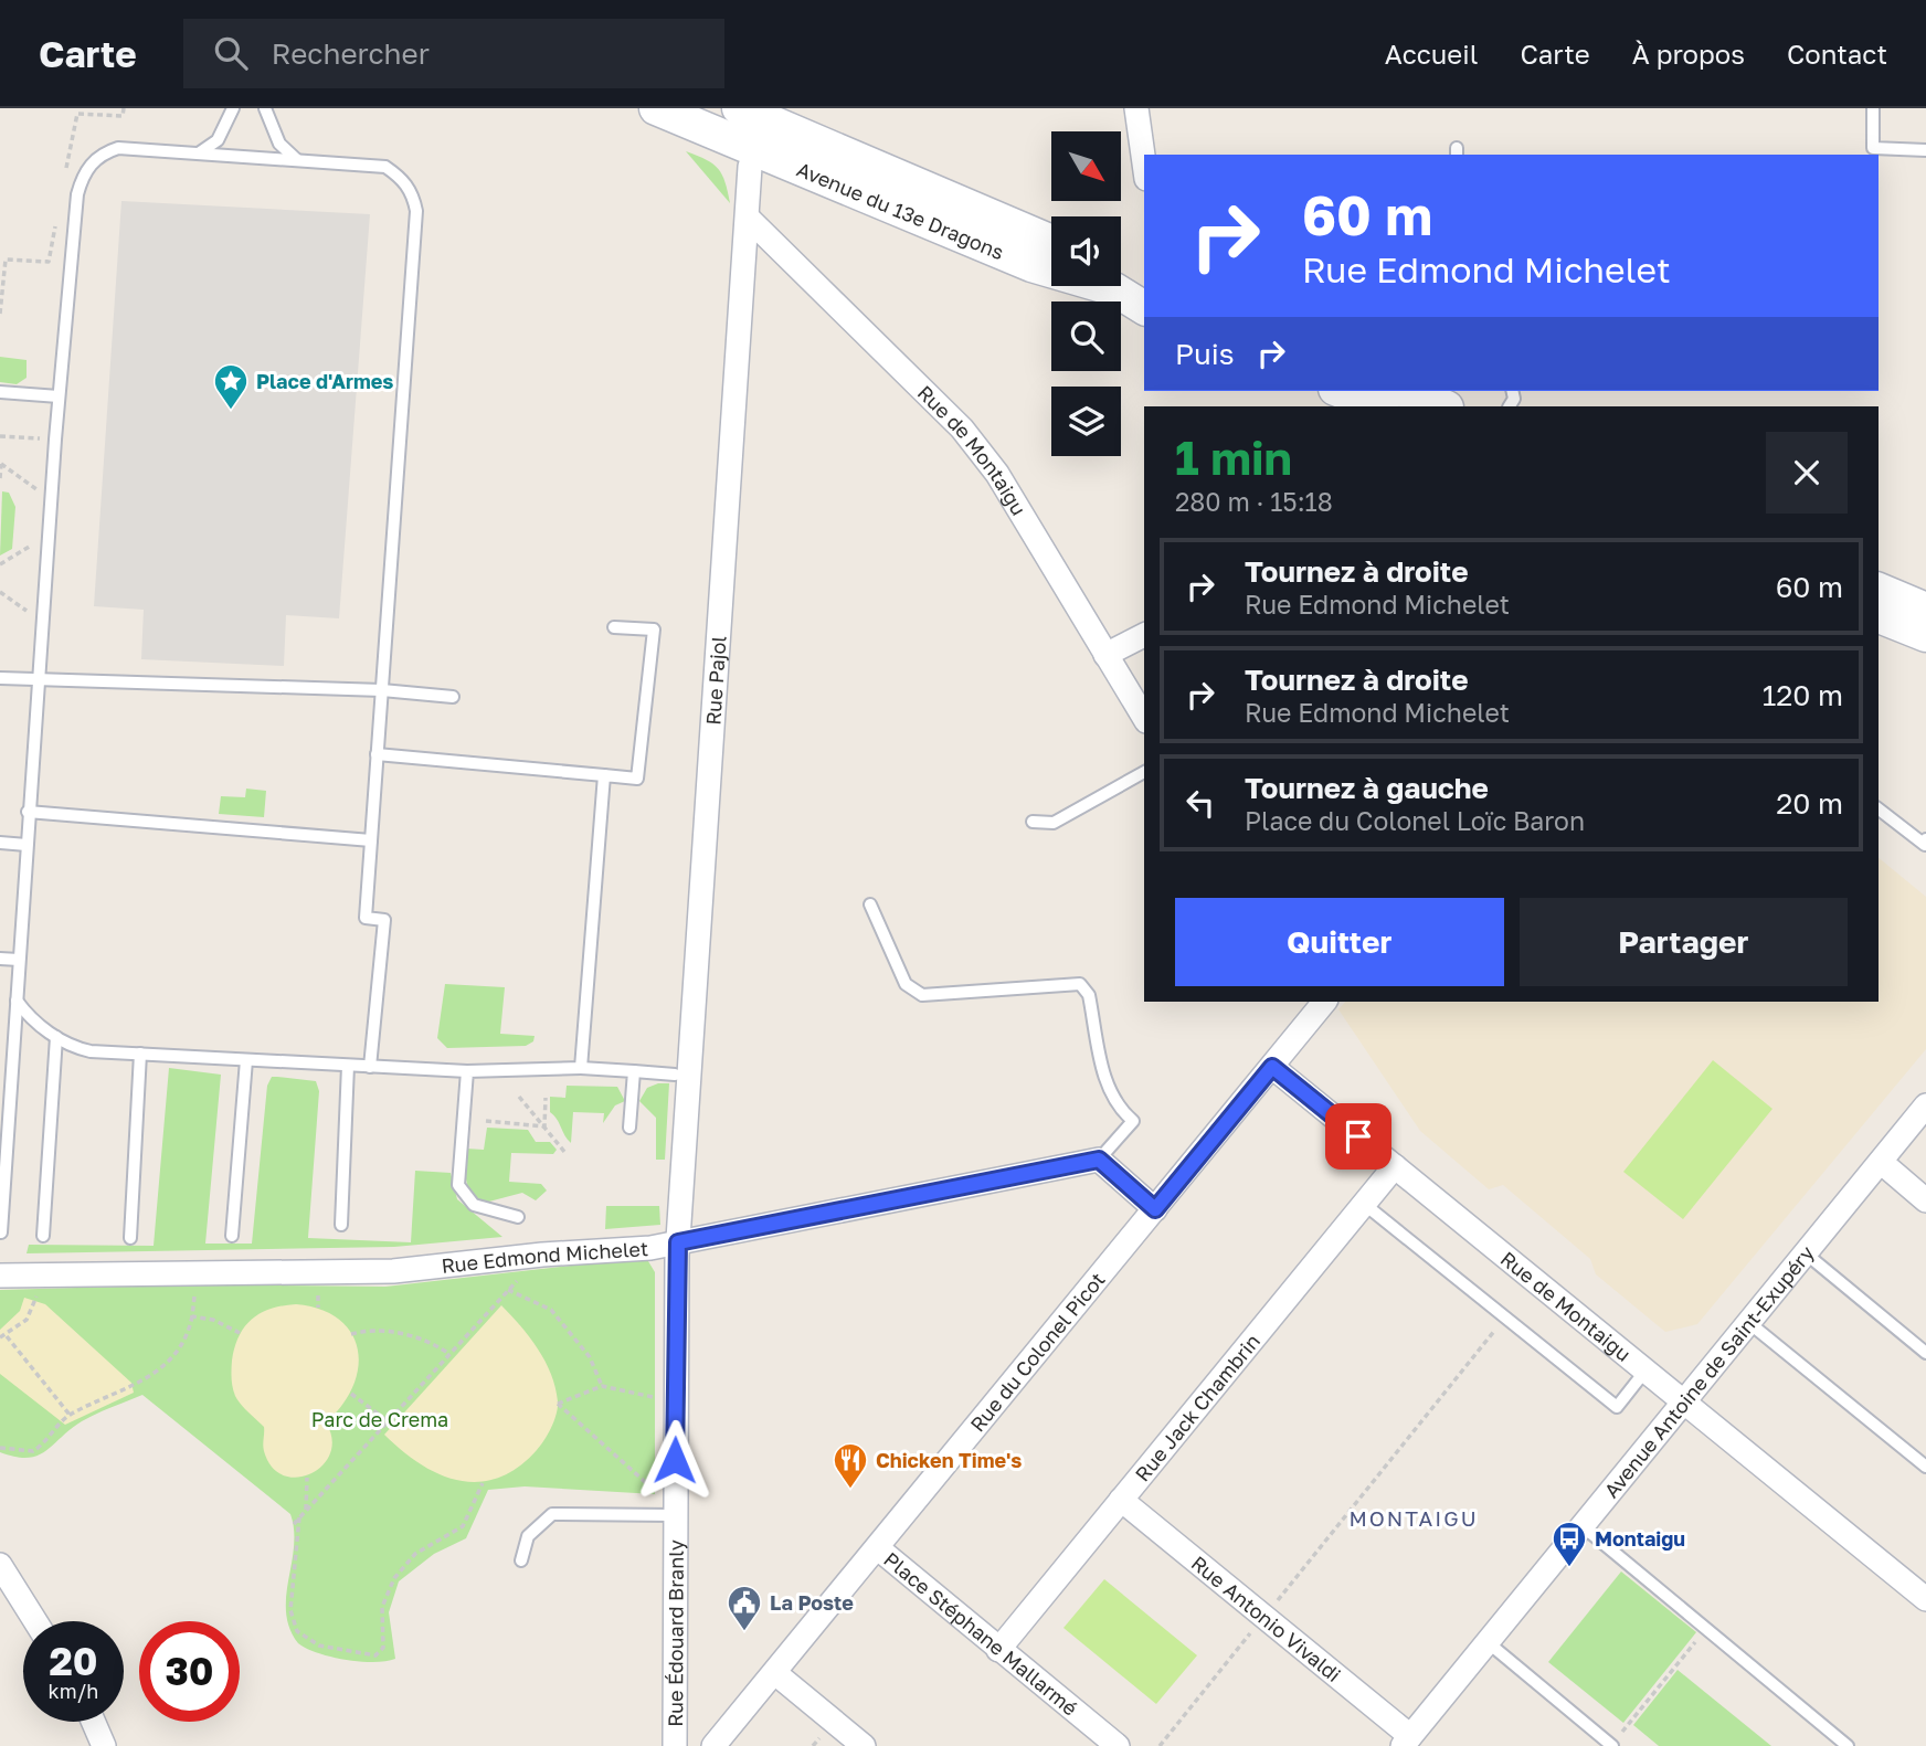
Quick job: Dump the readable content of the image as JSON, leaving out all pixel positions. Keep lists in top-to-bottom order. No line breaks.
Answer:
{"streets":{"main road":["Avenue du 13e Dragons"],"street":["Rue de Montaigu","Rue Pajol","Rue Edmond Michelet","Rue du Colonel Picot","Avenue Antoine de Saint-Exupéry","Rue Jack Chambrin","Rue Antonio Vivaldi","Place Stéphane Mallarmé","Rue Édouard Branly"]},"crossings":[["Avenue du 13e Dragons","Rue Pajol"],["Rue de Montaigu","Rue Pajol"],["Rue de Montaigu","Rue du Colonel Picot"],["Rue de Montaigu","Avenue Antoine de Saint-Exupéry"],["Rue de Montaigu","Rue Jack Chambrin"],["Rue Pajol","Rue Edmond Michelet"],["Rue Pajol","Rue Édouard Branly"],["Rue Edmond Michelet","Rue Édouard Branly"],["Rue du Colonel Picot","Place Stéphane Mallarmé"],["Avenue Antoine de Saint-Exupéry","Rue Antonio Vivaldi"],["Rue Jack Chambrin","Rue Antonio Vivaldi"],["Rue Jack Chambrin","Place Stéphane Mallarmé"]],"districts":["MONTAIGU"],"parks":["Parc de Crema"],"places":{"place":["Place d'Armes"],"restaurant":["Chicken Time's"],"bus stop":["Montaigu"],"public building":["La Poste"]},"north":"bottom right","page":{"header":"Carte","search":"Rechercher","nav":["Accueil","Carte","À propos","Contact"],"turn":["60 m","Rue Edmond Michelet"],"then":"Puis","heading":["1 min","280 m · 15:18"],"list":[{"name":"Tournez à droite","note":"Rue Edmond Michelet","value":"60 m"},{"name":"Tournez à droite","note":"Rue Edmond Michelet","value":"120 m"},{"name":"Tournez à gauche","note":"Place du Colonel Loïc Baron","value":"20 m"}],"buttons":["Quitter","Partager"],"speed":"20 km/h","limit":"30"}}
